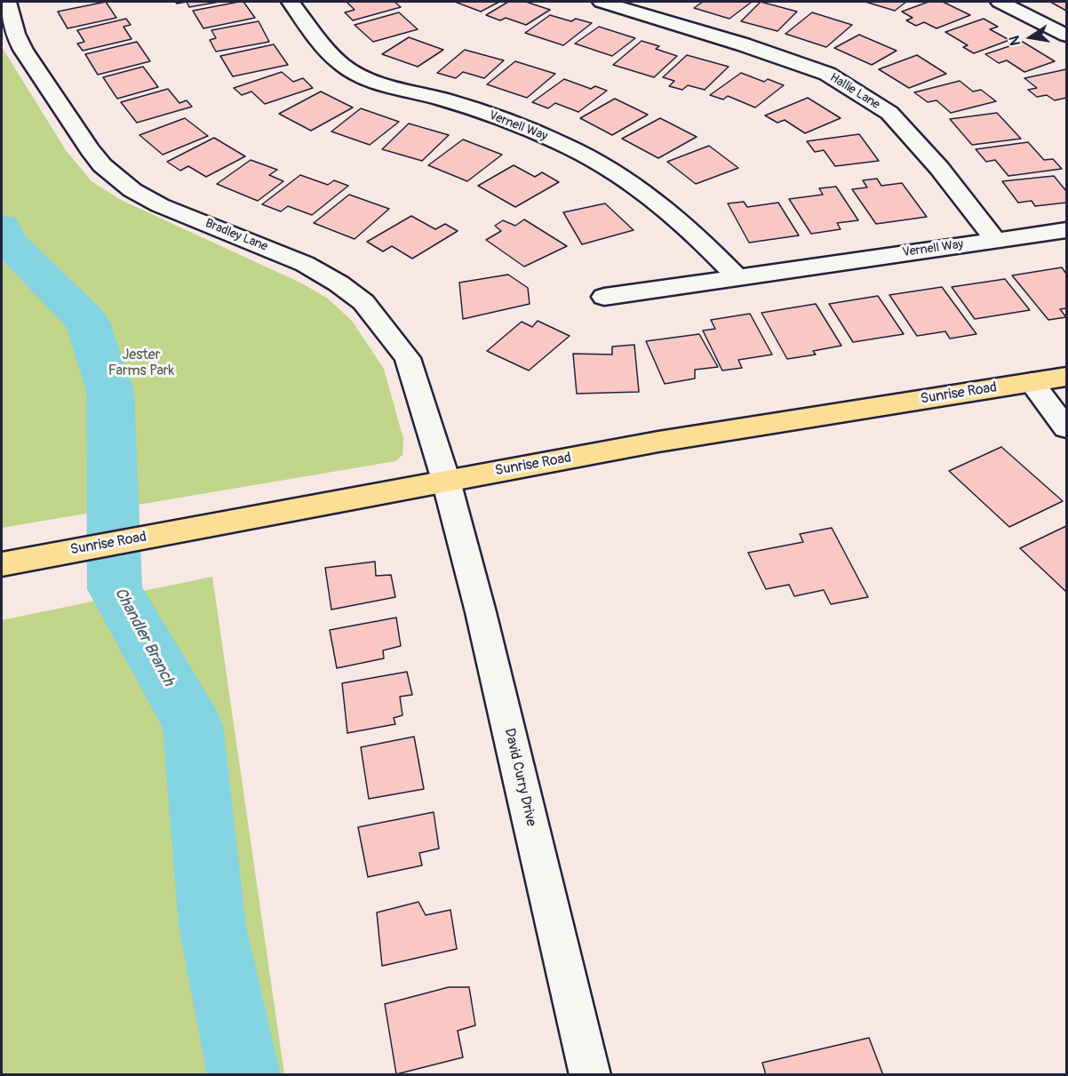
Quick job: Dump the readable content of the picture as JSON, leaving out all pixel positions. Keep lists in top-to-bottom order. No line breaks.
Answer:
{"streets":{"main road":["Sunrise Road"],"street":["Hallie Lane","Vernell Way","Bradley Lane","David Curry Drive"]},"crossings":[["Hallie Lane","Vernell Way"],["Bradley Lane","Sunrise Road"],["Bradley Lane","David Curry Drive"],["Sunrise Road","David Curry Drive"]],"water":["Chandler Branch"],"parks":["Jester Farms Park"],"north":"left"}
